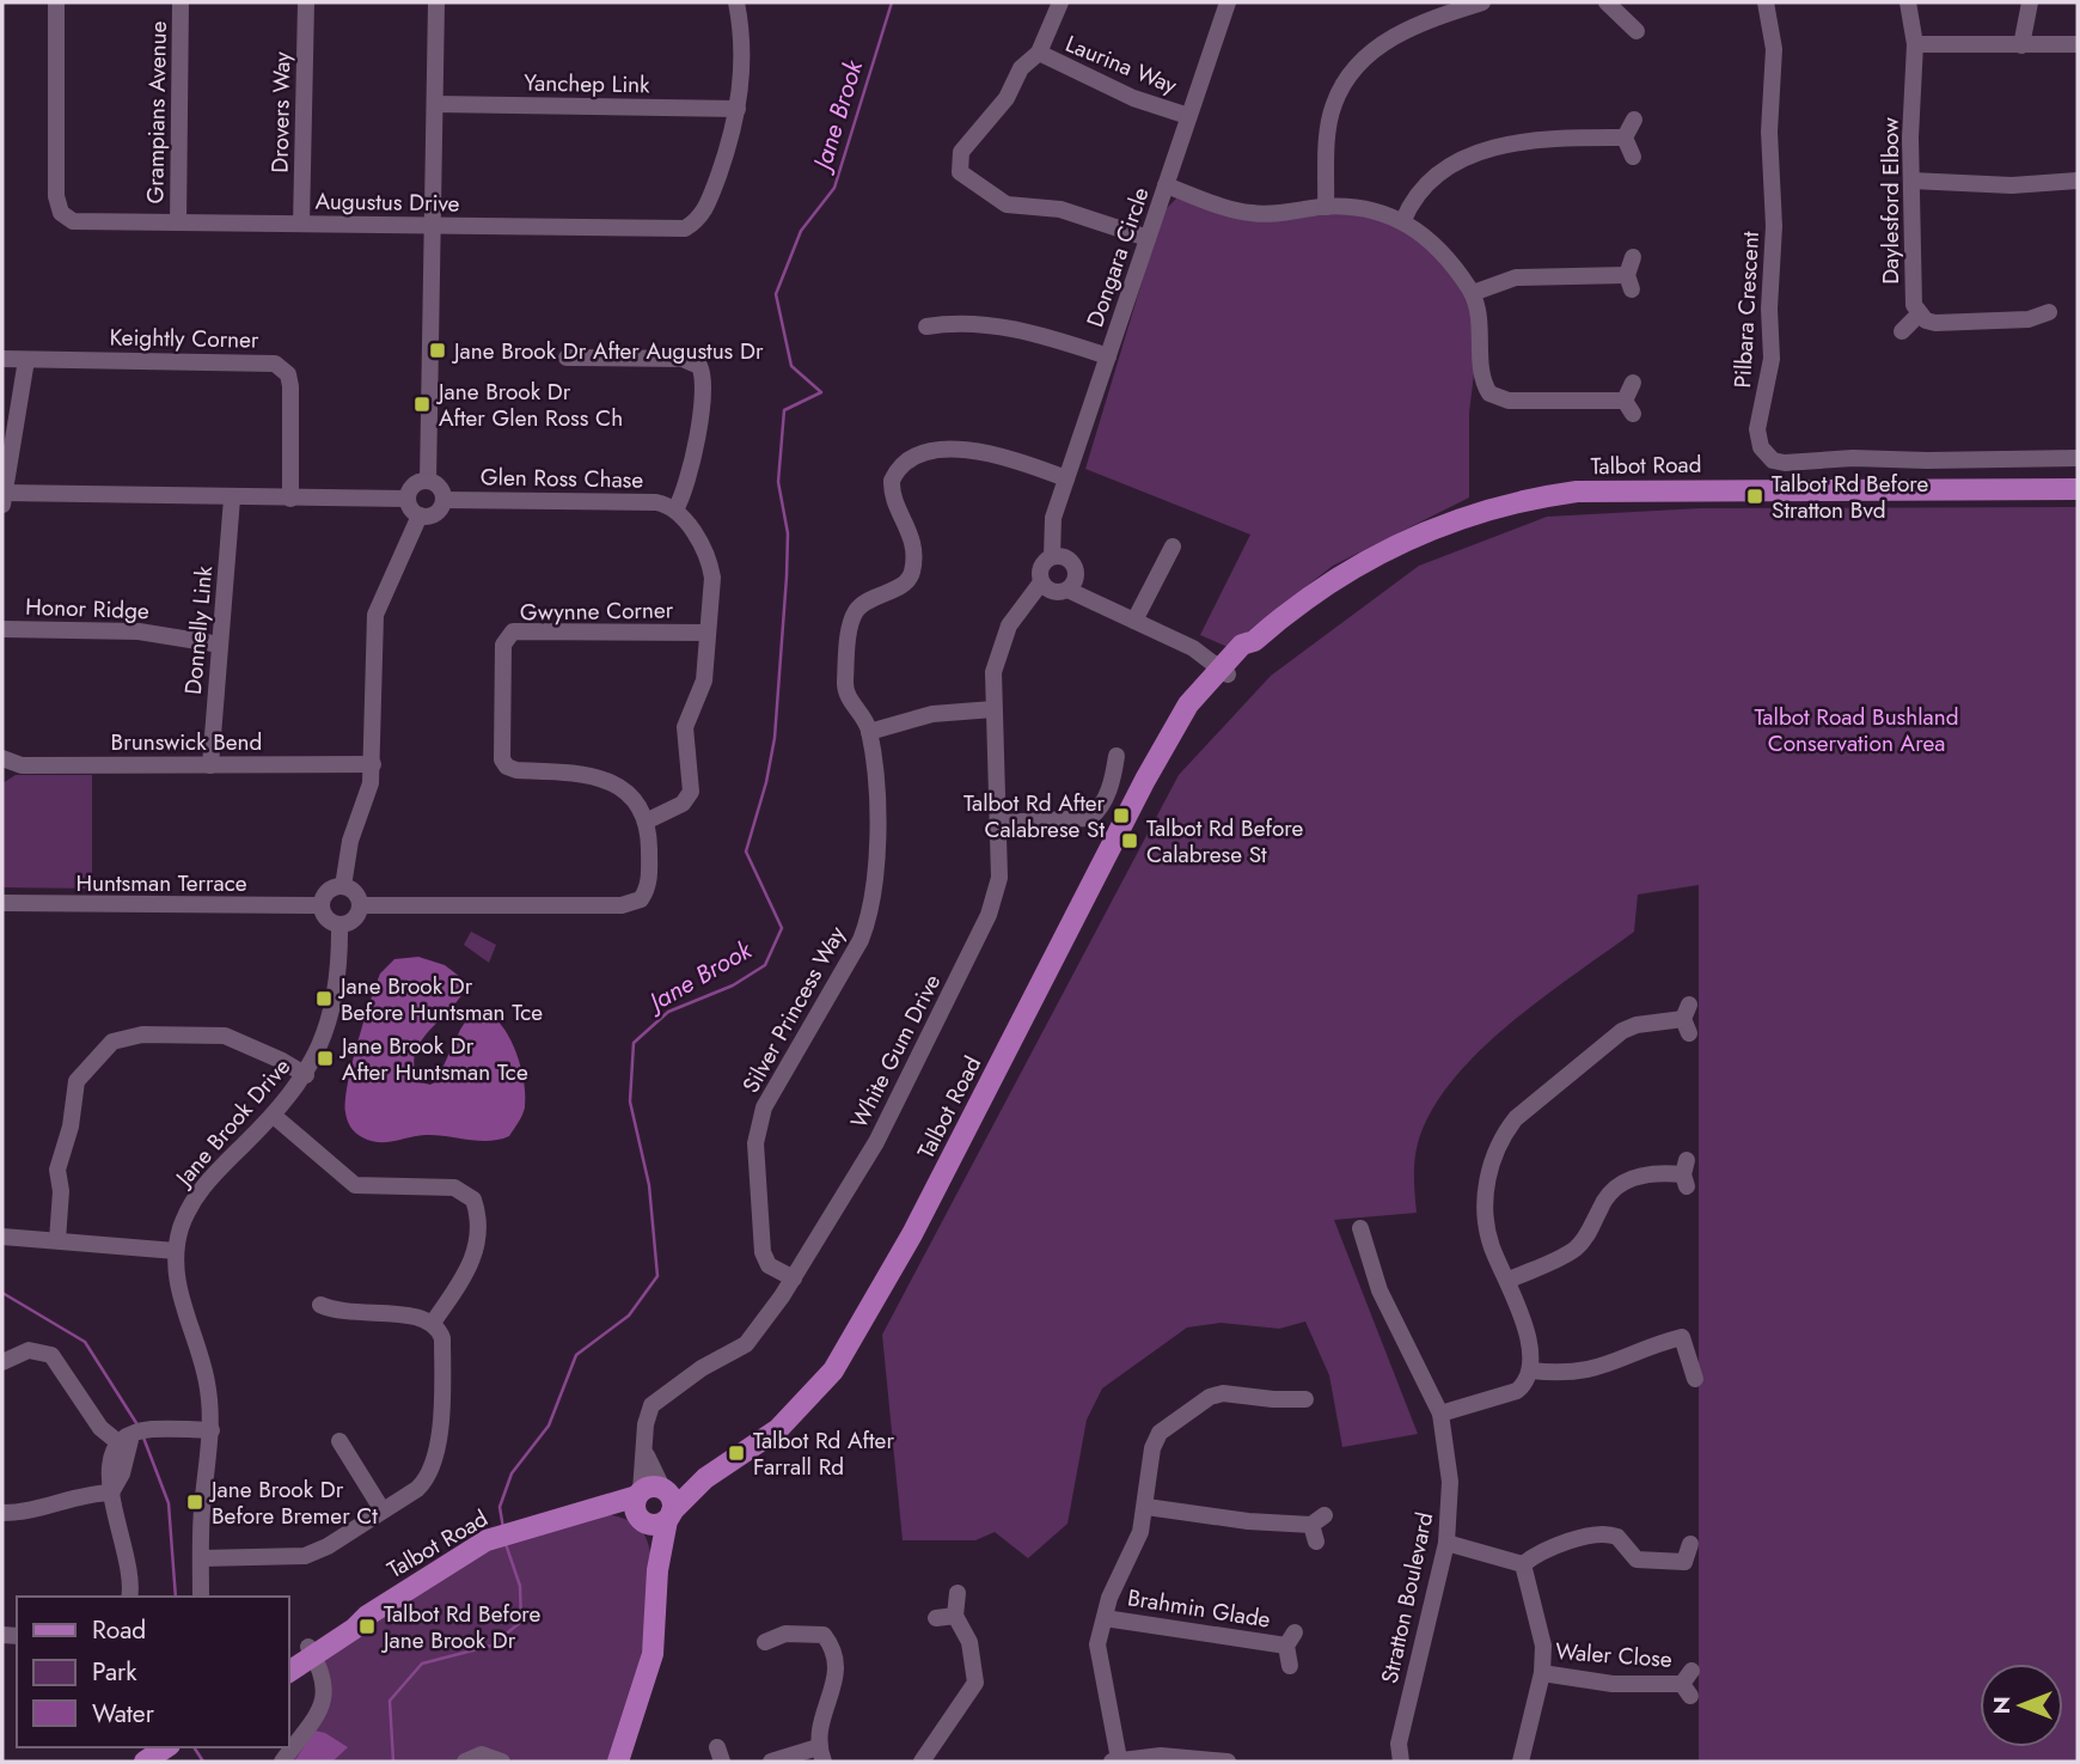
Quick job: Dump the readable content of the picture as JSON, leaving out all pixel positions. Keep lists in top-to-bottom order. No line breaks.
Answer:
{"streets":{"main road":["Talbot Road"],"street":["Laurina Way","Yanchep Link","Grampians Avenue","Drovers Way","Daylesford Elbow","Augustus Drive","Dongara Circle","Pilbara Crescent","Keightly Corner","Glen Ross Chase","Honor Ridge","Gwynne Corner","Donnelly Link","Brunswick Bend","Huntsman Terrace","Silver Princess Way","White Gum Drive","Jane Brook Drive","Stratton Boulevard","Brahmin Glade","Waler Close"]},"crossings":[["Laurina Way","Dongara Circle"],["Yanchep Link","Augustus Drive"],["Grampians Avenue","Augustus Drive"],["Drovers Way","Augustus Drive"],["Dongara Circle","Silver Princess Way"],["Dongara Circle","White Gum Drive"],["Talbot Road","White Gum Drive"],["Honor Ridge","Donnelly Link"],["Donnelly Link","Brunswick Bend"],["Huntsman Terrace","Jane Brook Drive"],["Silver Princess Way","White Gum Drive"]],"water":["Jane Brook"],"parks":["Talbot Road Bushland Conservation Area"],"places":{"transit":["Jane Brook Dr After Augustus Dr","Jane Brook Dr After Glen Ross Ch","Talbot Rd Before Stratton Bvd","Talbot Rd After Calabrese St","Talbot Rd Before Calabrese St","Jane Brook Dr Before Huntsman Tce","Jane Brook Dr After Huntsman Tce","Talbot Rd After Farrall Rd","Jane Brook Dr Before Bremer Ct","Talbot Rd Before Jane Brook Dr"]},"legend":["Road","Park","Water"],"north":"left"}
